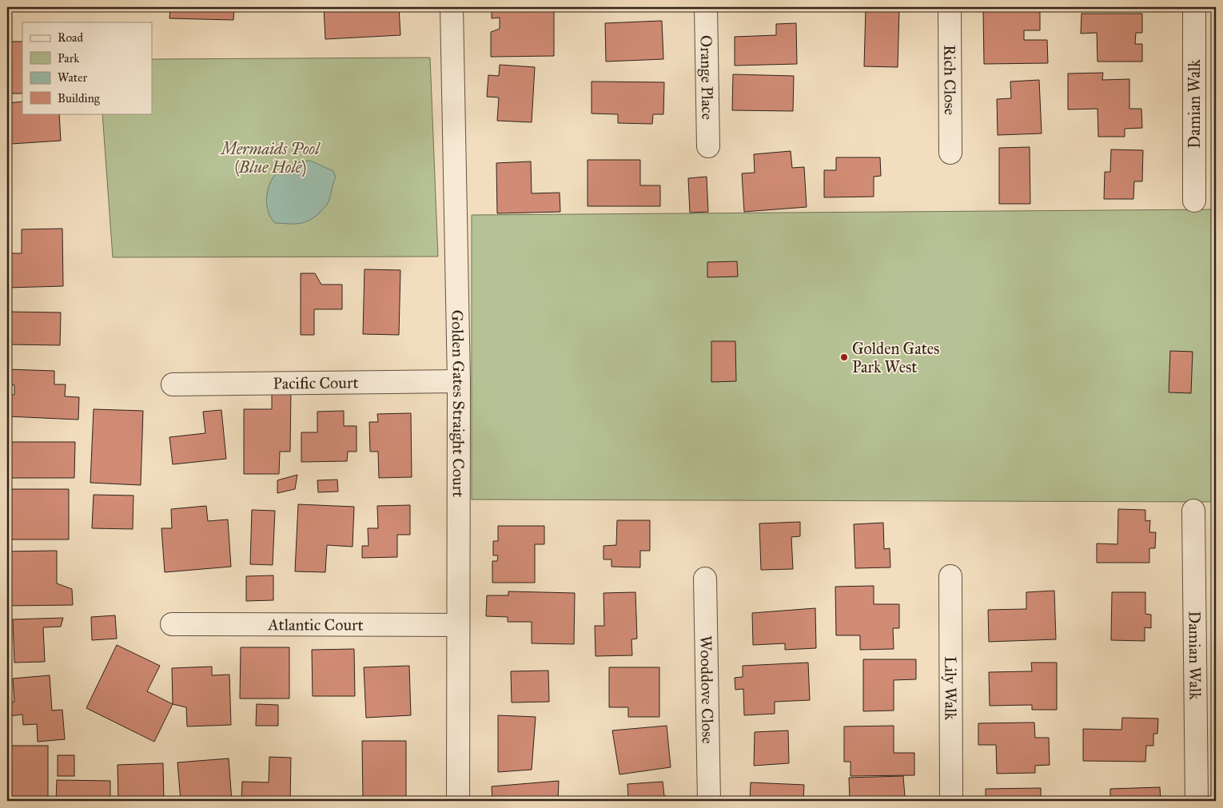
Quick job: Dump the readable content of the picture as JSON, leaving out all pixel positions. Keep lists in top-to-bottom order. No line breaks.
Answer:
{"streets":{"street":["Orange Place","Rich Close","Damian Walk","Pacific Court","Golden Gates Straight Court","Atlantic Court","Lily Walk","Wooddove Close"]},"crossings":[["Pacific Court","Golden Gates Straight Court"],["Golden Gates Straight Court","Atlantic Court"]],"parks":["Mermaids Pool (Blue Hole)"],"places":["Golden Gates Park West"],"legend":["Road","Park","Water","Building"]}
